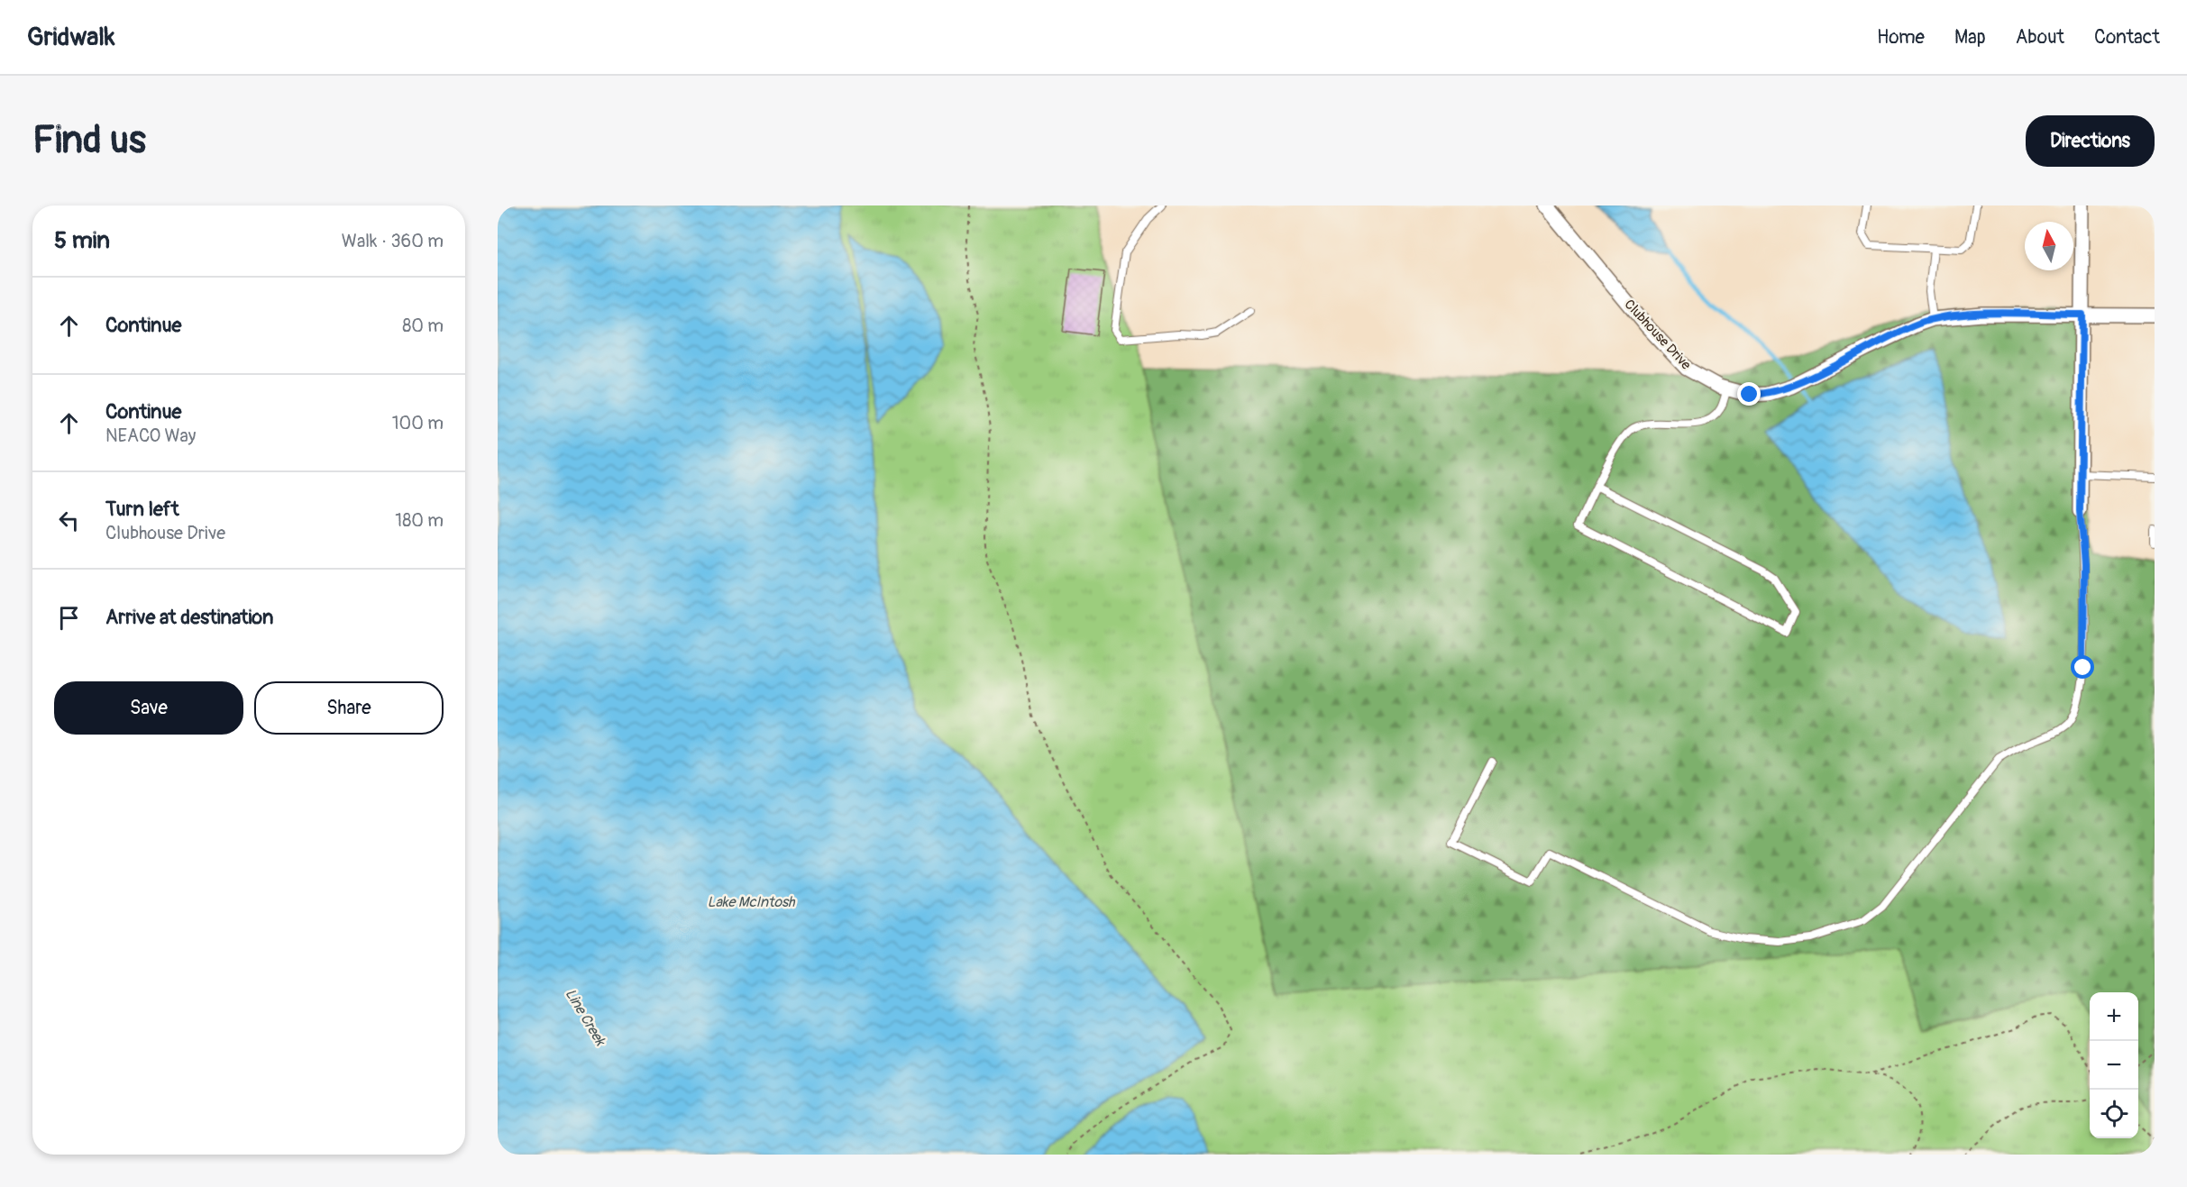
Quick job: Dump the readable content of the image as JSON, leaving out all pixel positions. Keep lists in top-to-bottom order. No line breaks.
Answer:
{"streets":{"street":["Clubhouse Drive"]},"water":["Lake McIntosh","Line Creek"],"north":"top","page":{"header":"Gridwalk","nav":["Home","Map","About","Contact"],"buttons":["Directions",["Save","Share"]],"title":"Find us","heading":["5 min","Walk · 360 m"],"list":[["Continue","80 m"],["Continue","NEACO Way","100 m"],["Turn left","Clubhouse Drive","180 m"],"Arrive at destination"],"map_buttons":["+","−"]}}
